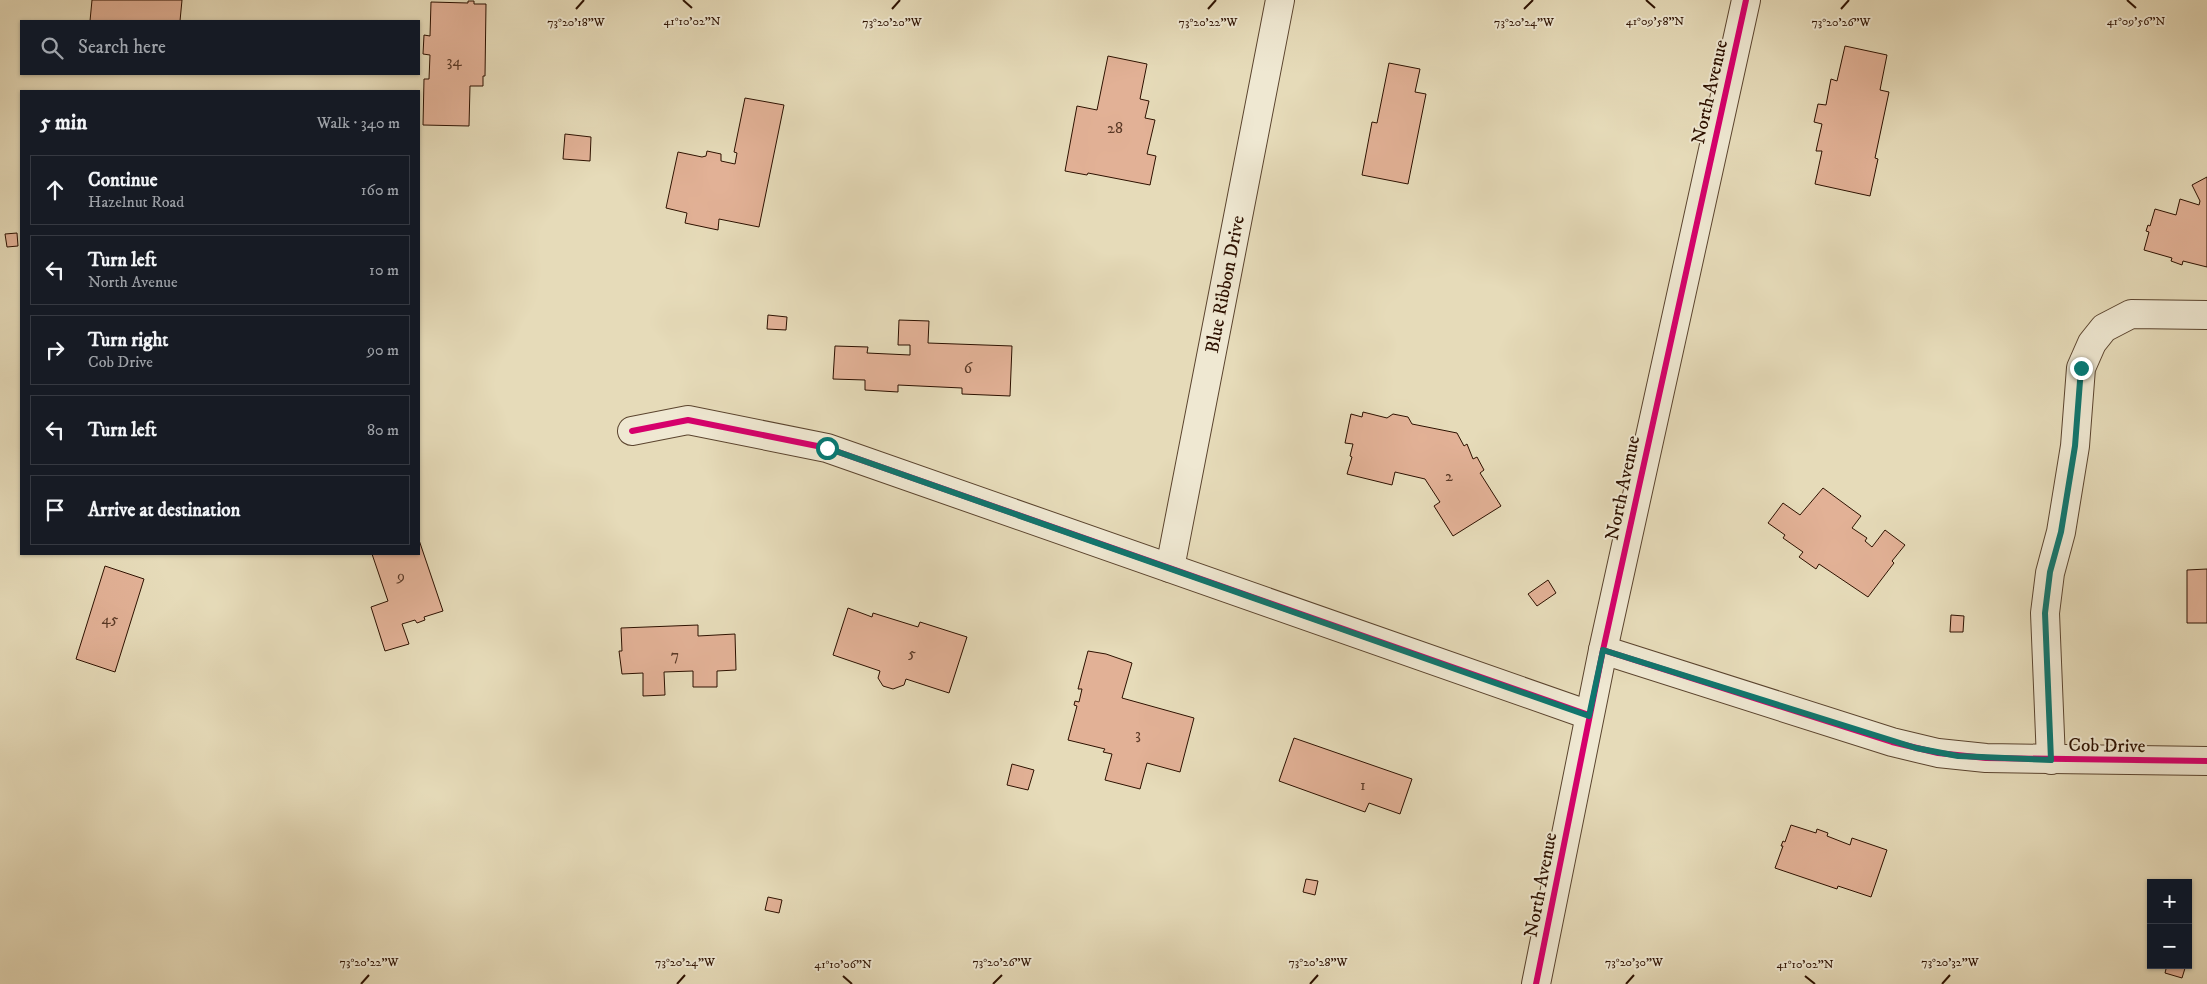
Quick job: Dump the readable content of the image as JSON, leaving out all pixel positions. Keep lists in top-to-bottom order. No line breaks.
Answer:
{"streets":{"street":["North Avenue","Blue Ribbon Drive","Cob Drive"]},"crossings":[["North Avenue","Cob Drive"]],"house_numbers":["34","28","6","2","9","45","5","7","3","1"],"page":{"search":"Search here","heading":["5 min","Walk · 340 m"],"list":[["Continue","Hazelnut Road","160 m"],["Turn left","North Avenue","10 m"],["Turn right","Cob Drive","90 m"],["Turn left","80 m"],"Arrive at destination"],"map_buttons":["+","−"]},"coordinates":["41°10'02\"N","41°09'58\"N","41°09'56\"N","73°20'18\"W","73°20'20\"W","73°20'22\"W","73°20'24\"W","73°20'26\"W","73°20'28\"W","73°20'30\"W","73°20'32\"W","41°10'06\"N"]}
